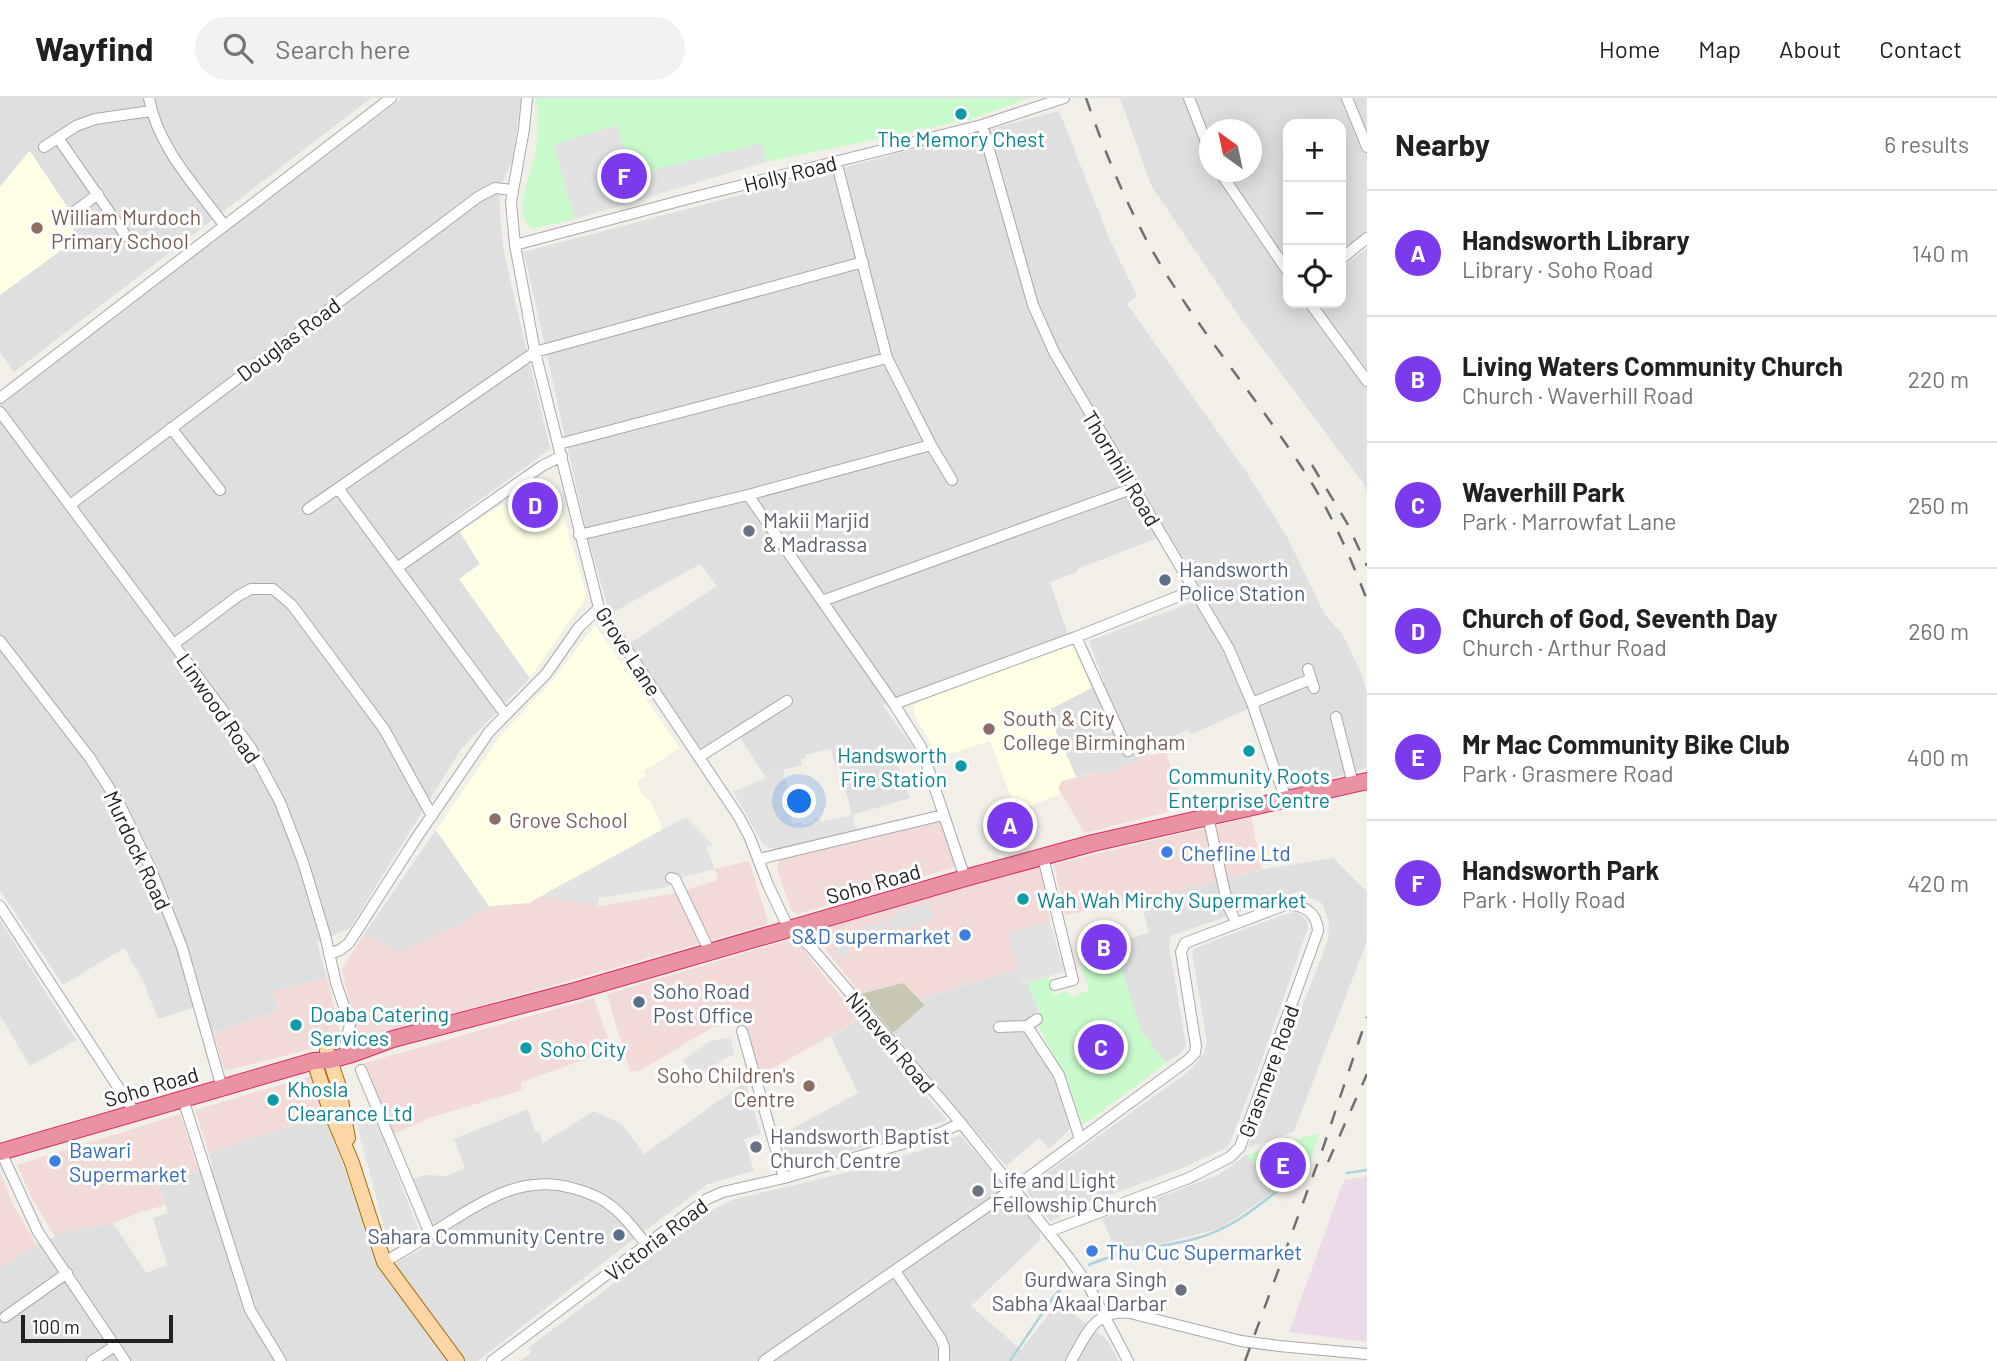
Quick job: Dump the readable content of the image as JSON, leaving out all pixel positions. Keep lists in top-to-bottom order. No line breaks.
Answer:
{"streets":{"highway":["Soho Road"],"street":["Holly Road","Douglas Road","Thornhill Road","Grove Lane","Linwood Road","Murdock Road","Nineveh Road","Grasmere Road","Victoria Road"]},"crossings":[["Holly Road","Thornhill Road"],["Holly Road","Grove Lane"],["Douglas Road","Grove Lane"],["Douglas Road","Linwood Road"],["Thornhill Road","Soho Road"],["Grove Lane","Soho Road"],["Grove Lane","Nineveh Road"],["Linwood Road","Soho Road"],["Murdock Road","Soho Road"],["Soho Road","Nineveh Road"],["Nineveh Road","Grasmere Road"],["Nineveh Road","Victoria Road"]],"places":["The Memory Chest","William Murdoch Primary School","Makii Marjid & Madrassa","Handsworth Police Station","South & City College Birmingham","Community Roots Enterprise Centre","Handsworth Fire Station","Grove School","Chefline Ltd","Wah Wah Mirchy Supermarket","S&D supermarket","Soho Road Post Office","Doaba Catering Services","Soho City","Soho Children's Centre","Khosla Clearance Ltd","Handsworth Baptist Church Centre","Bawari Supermarket","Life and Light Fellowship Church","Sahara Community Centre","Thu Cuc Supermarket","Gurdwara Singh Sabha Akaal Darbar"],"scale_bar":"100 m","north":"top left","page":{"header":"Wayfind","search":"Search here","nav":["Home","Map","About","Contact"],"heading":["Nearby","6 results"],"map_buttons":["+","−"],"pins":["F","D","A","B","C","E"],"list":[{"mark":"A","name":"Handsworth Library","note":"Library · Soho Road","value":"140 m"},{"mark":"B","name":"Living Waters Community Church","note":"Church · Waverhill Road","value":"220 m"},{"mark":"C","name":"Waverhill Park","note":"Park · Marrowfat Lane","value":"250 m"},{"mark":"D","name":"Church of God, Seventh Day","note":"Church · Arthur Road","value":"260 m"},{"mark":"E","name":"Mr Mac Community Bike Club","note":"Park · Grasmere Road","value":"400 m"},{"mark":"F","name":"Handsworth Park","note":"Park · Holly Road","value":"420 m"}],"scale":"100 m"}}
